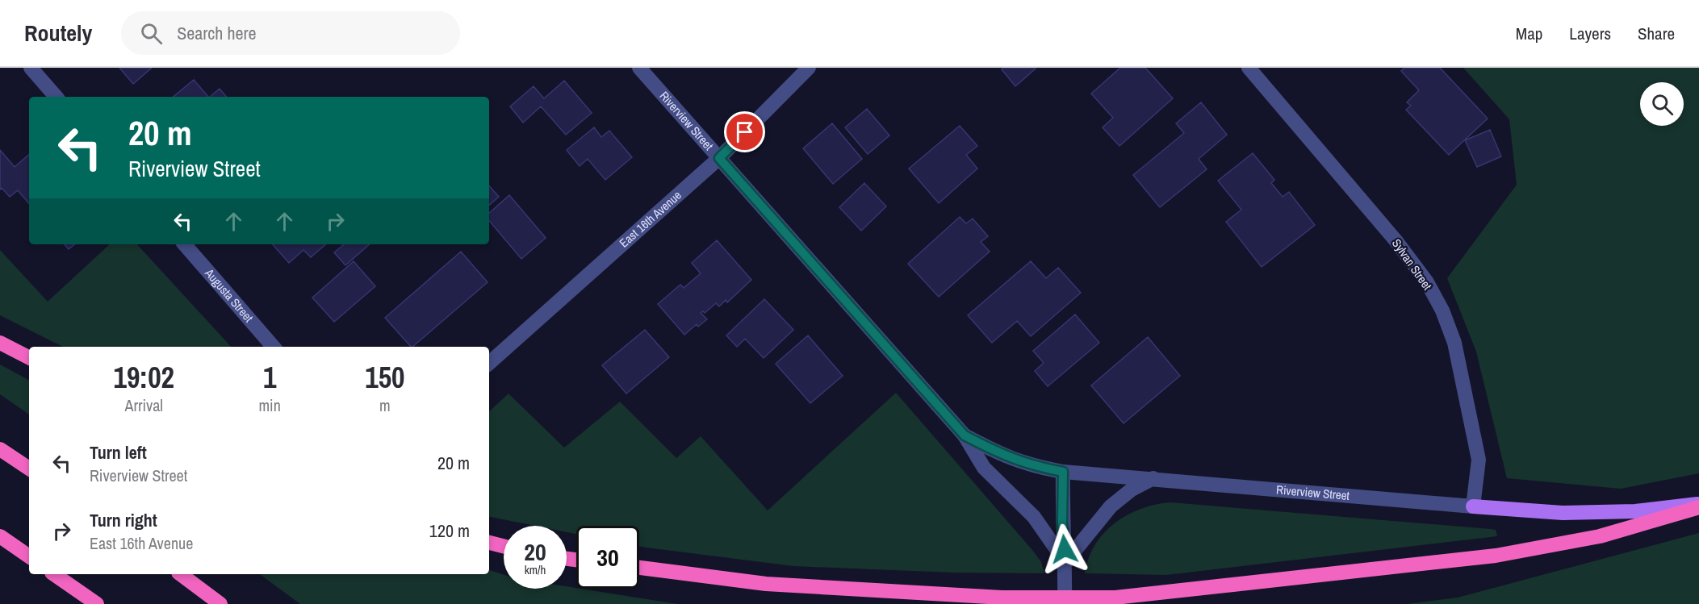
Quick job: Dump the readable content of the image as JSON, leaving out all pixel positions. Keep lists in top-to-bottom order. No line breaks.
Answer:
{"streets":{"street":["Riverview Street","East 16th Avenue","Sylvan Street","Augusta Street"]},"crossings":[["Riverview Street","East 16th Avenue"],["Riverview Street","Sylvan Street"]],"page":{"header":"Routely","search":"Search here","nav":["Map","Layers","Share"],"turn":["20 m","Riverview Street"],"eta":["19:02","Arrival","1","min","150","m"],"list":[{"name":"Turn left","note":"Riverview Street","value":"20 m"},{"name":"Turn right","note":"East 16th Avenue","value":"120 m"}],"speed":"20 km/h","limit":"30"}}
